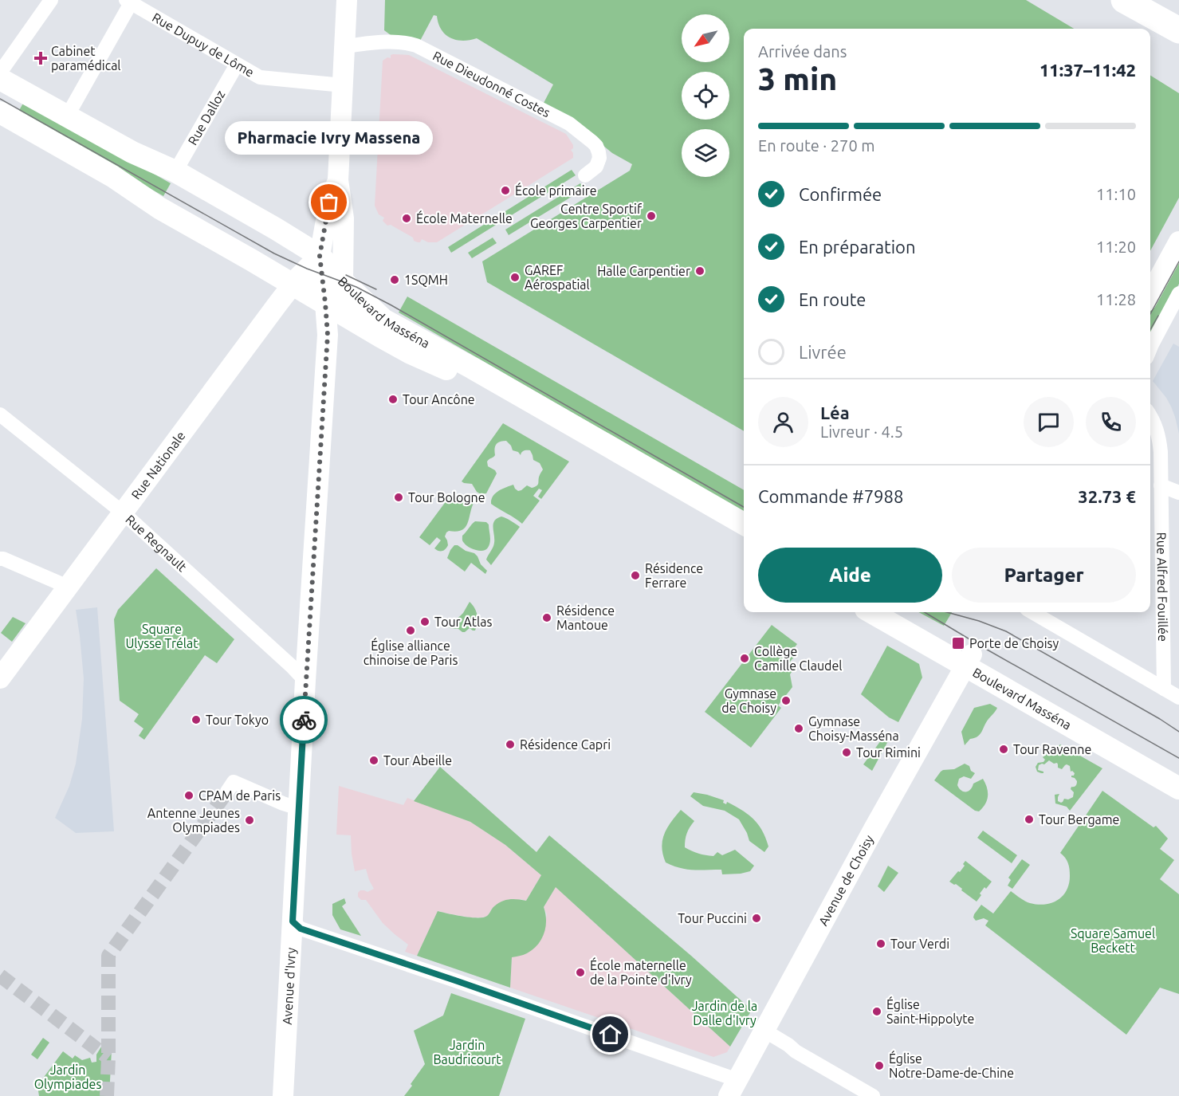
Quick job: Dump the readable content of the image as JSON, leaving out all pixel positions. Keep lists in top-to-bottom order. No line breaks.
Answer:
{"streets":{"main road":["Boulevard Masséna","Rue Nationale","Avenue de Choisy","Avenue d'Ivry"],"street":["Rue Dupuy de Lôme","Rue Dieudonné Costes","Rue Dalloz","Rue Regnault","Rue Alfred Fouillée"]},"crossings":[["Rue Dupuy de Lôme","Rue Dalloz"],["Rue Dalloz","Boulevard Masséna"],["Boulevard Masséna","Rue Nationale"],["Boulevard Masséna","Avenue de Choisy"],["Boulevard Masséna","Avenue d'Ivry"],["Rue Nationale","Rue Regnault"],["Rue Regnault","Avenue d'Ivry"]],"parks":["Square Ulysse Trélat","Square Samuel Beckett","Jardin de la Dalle d'Ivry","Jardin Baudricourt","Jardin Olympiades"],"places":{"health":["Cabinet paramédical"],"other":["École primaire","Pharmacie Ivry Massena","Centre Sportif Georges Carpentier","École Maternelle","Halle Carpentier","GAREF Aérospatial","1SQMH","Tour Ancône","Tour Bologne","Résidence Ferrare","Résidence Mantoue","Tour Atlas","Église alliance chinoise de Paris","Collège Camille Claudel","Gymnase de Choisy","Tour Tokyo","Gymnase Choisy-Masséna","Résidence Capri","Tour Ravenne","Tour Rimini","Tour Abeille","CPAM de Paris","Tour Bergame","Antenne Jeunes Olympiades","Tour Puccini","Tour Verdi","École maternelle de la Pointe d'Ivry","Église Saint-Hippolyte","Église Notre-Dame-de-Chine"],"transit":["Porte de Choisy"]},"north":"bottom left","page":{"heading":["3 min","Arrivée dans","11:37–11:42"],"panel":["Léa","Livreur · 4.5","Commande #7988","32.73 €"],"bar":"En route · 270 m","bubble":"Pharmacie Ivry Massena","list":[["Confirmée","11:10"],["En préparation","11:20"],["En route","11:28"],"Livrée"],"buttons":["Aide","Partager"]}}
